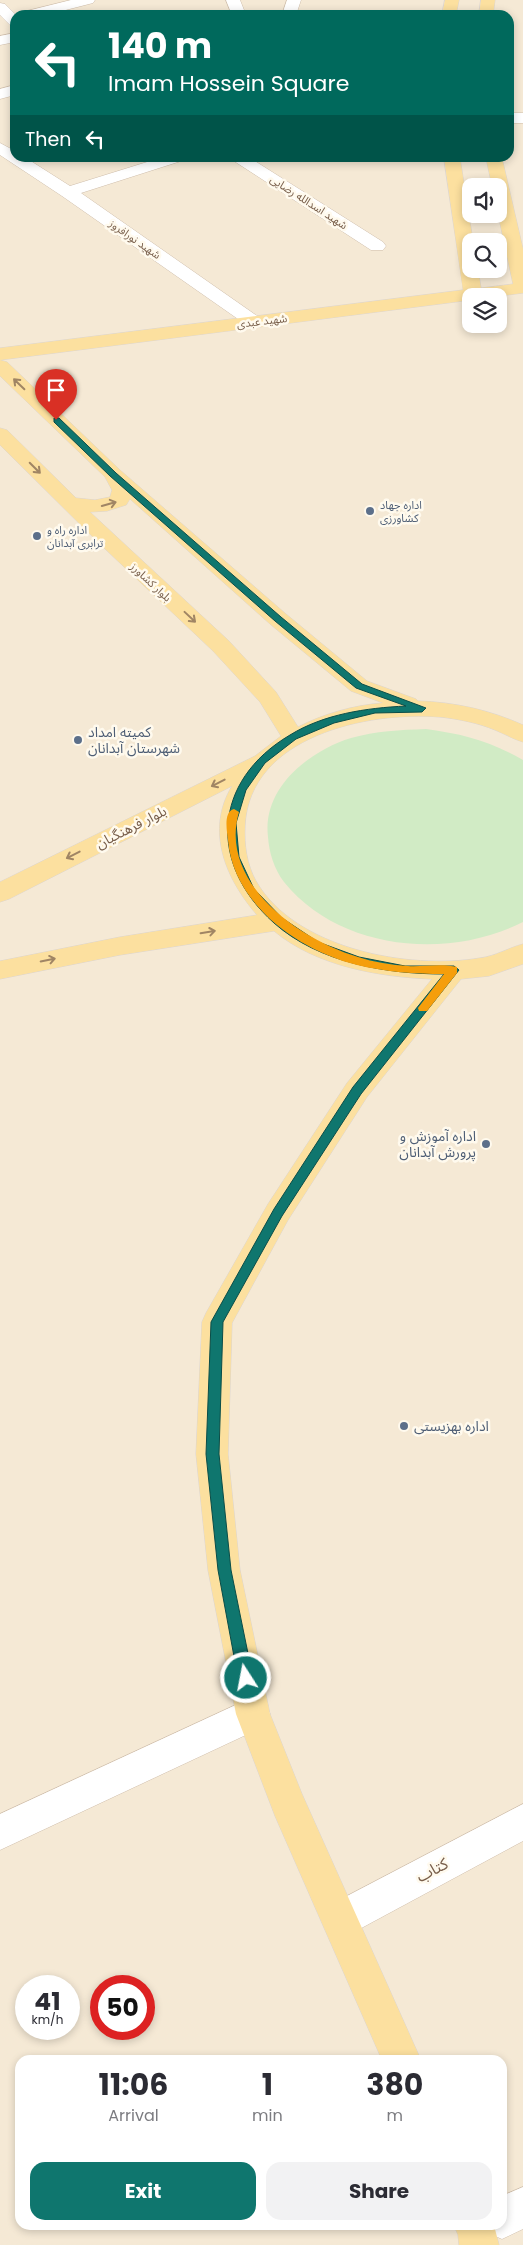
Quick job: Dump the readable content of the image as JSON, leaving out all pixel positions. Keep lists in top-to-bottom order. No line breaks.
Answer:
{"streets":{"main road":["شهید عبدی","بلوار کشاورز","بلوار فرهنگیان"],"street":["شهید اسدالله رضایی","شهید نورافروز","کتاب"]},"crossings":[["شهید نورافروز","شهید عبدی"]],"places":["اداره جهاد کشاورزی","اداره راه و ترابری آبدانان","کمیته امداد شهرستان آبدانان","اداره آموزش و پرورش آبدانان","اداره بهزیستی"],"page":{"turn":["140 m","Imam Hossein Square"],"then":"Then","speed":"41 km/h","limit":"50","eta":["11:06","Arrival","1","min","380","m"],"buttons":["Exit","Share"]}}
